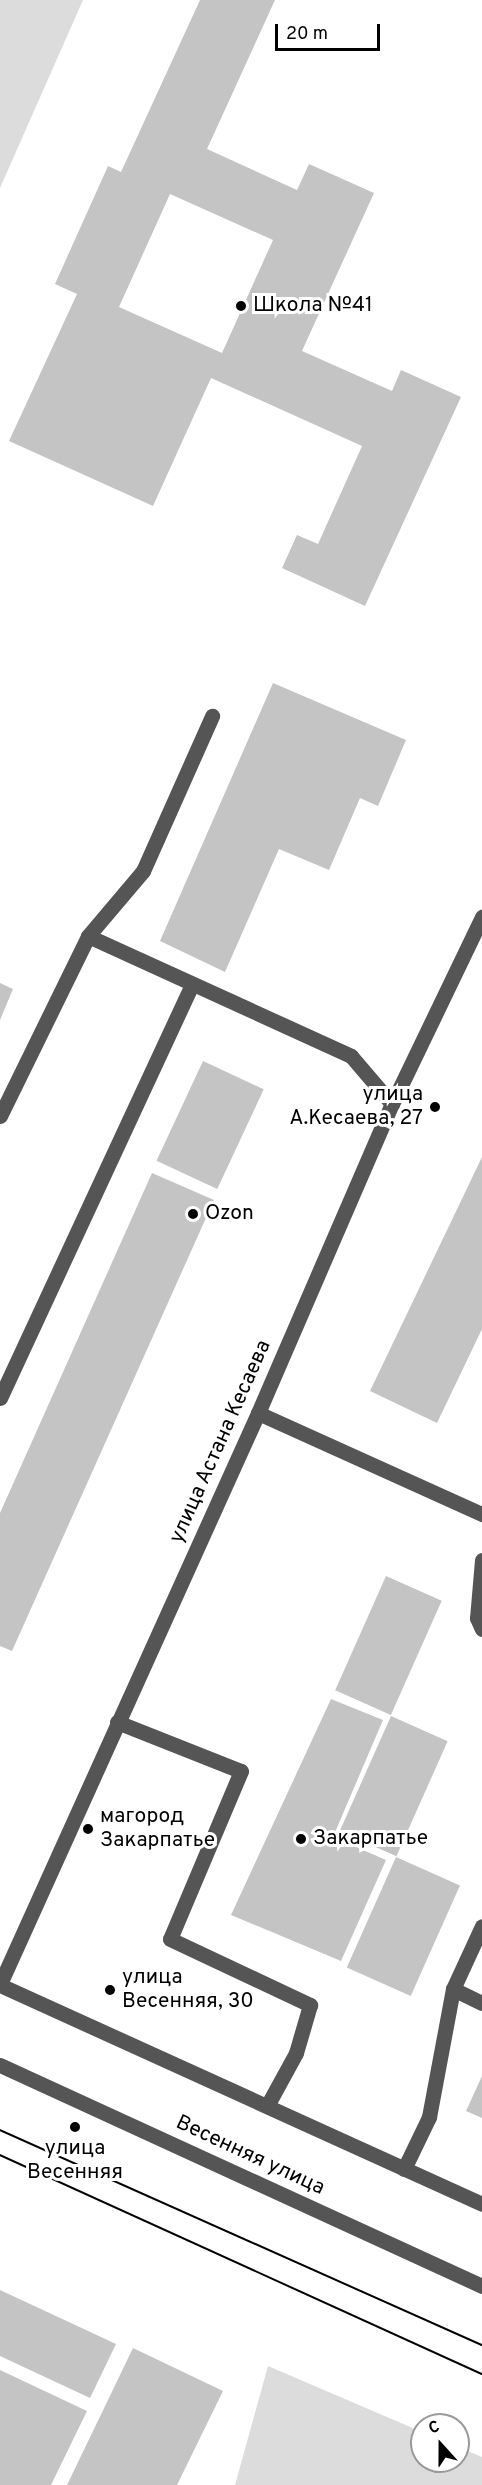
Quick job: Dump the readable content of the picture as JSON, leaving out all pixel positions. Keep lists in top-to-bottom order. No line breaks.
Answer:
{"streets":{"street":["улица Астана Кесаева","Весенняя улица"]},"places":["Школа №41","улица А.Кесаева, 27","Ozon","магород Закарпатье","Закарпатье","улица Весенняя, 30","улица Весенняя"],"scale_bar":"20 m","north":"top"}
